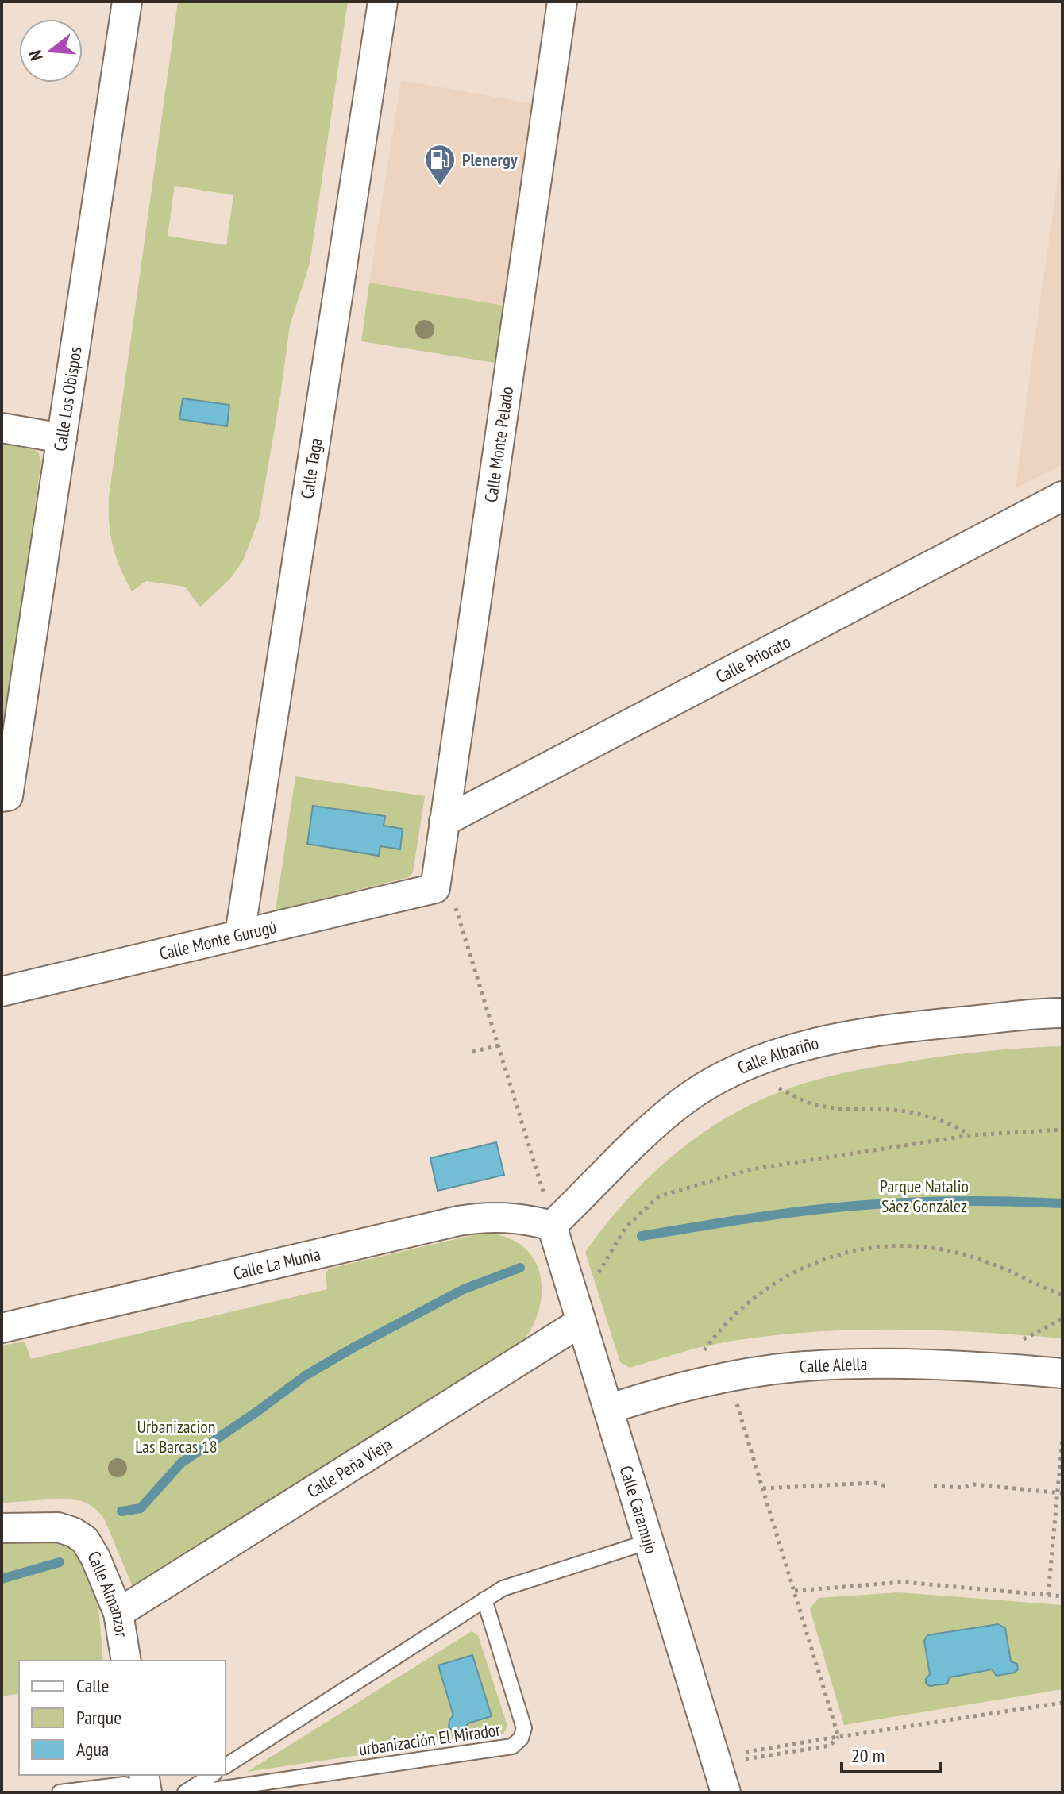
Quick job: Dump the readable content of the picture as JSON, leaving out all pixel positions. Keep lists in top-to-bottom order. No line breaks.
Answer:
{"streets":{"street":["Calle Los Obispos","Calle Monte Pelado","Calle Taga","Calle Priorato","Calle Monte Gurugú","Calle Albariño","Calle La Munia","Calle Alella","Calle Peña Vieja","Calle Caramujo","Calle Almanzor"],"lane":["urbanización El Mirador"]},"crossings":[["Calle Monte Pelado","Calle Priorato"],["Calle Monte Pelado","Calle Monte Gurugú"],["Calle Taga","Calle Monte Gurugú"],["Calle Albariño","Calle La Munia"],["Calle Albariño","Calle Caramujo"],["Calle La Munia","Calle Caramujo"],["Calle Alella","Calle Caramujo"],["Calle Peña Vieja","Calle Caramujo"],["Calle Peña Vieja","Calle Almanzor"]],"parks":["Parque Natalio Sáez González","Urbanizacion Las Barcas 18"],"places":{"fuel station":["Plenergy"]},"legend":["Calle","Parque","Agua"],"scale_bar":"20 m","north":"left"}
